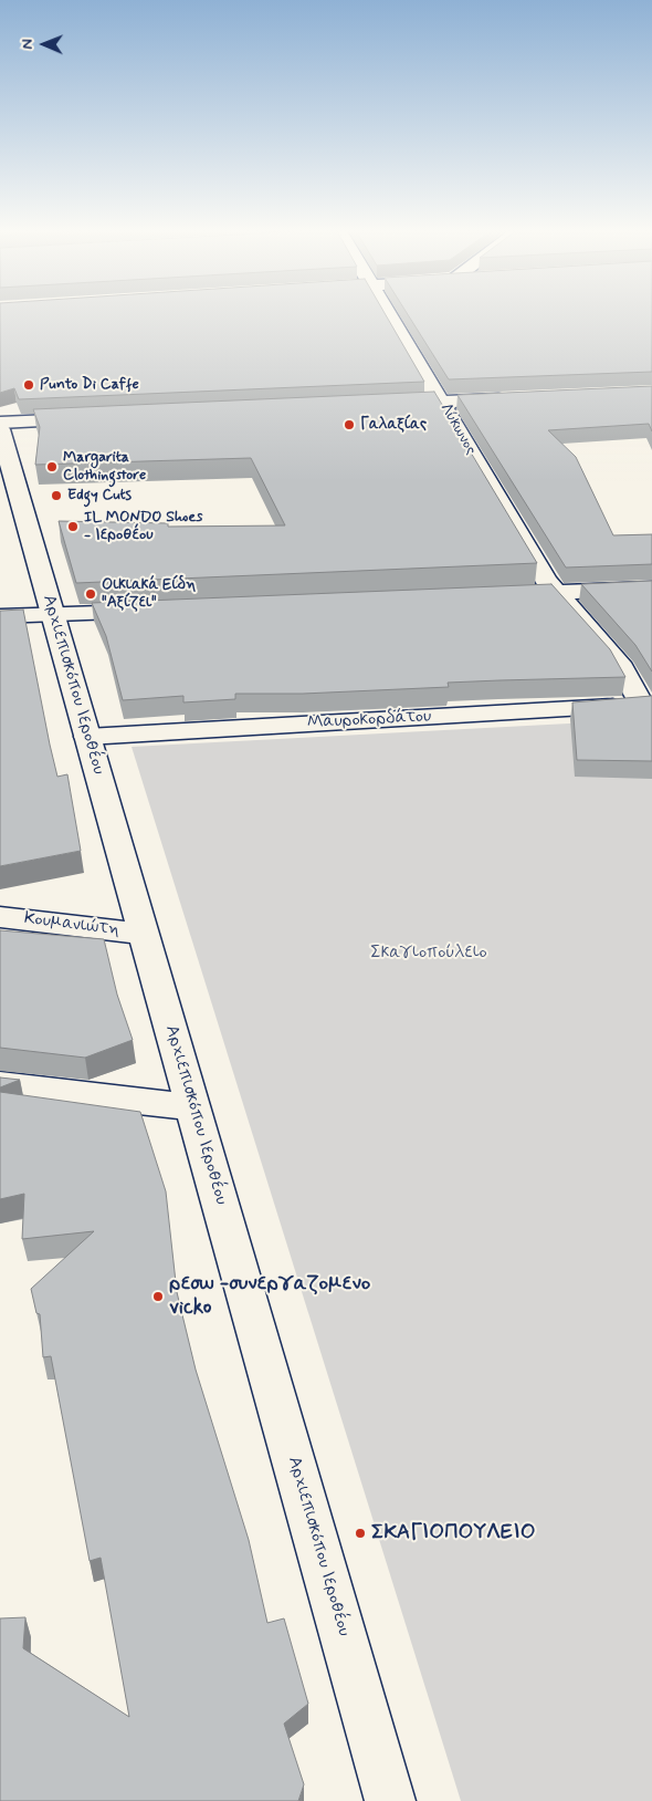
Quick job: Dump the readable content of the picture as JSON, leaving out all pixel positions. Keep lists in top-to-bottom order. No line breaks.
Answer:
{"streets":{"street":["Λύκωνος","Αρχιεπισκόπου Ιεροθέου","Μαυροκορδάτου","Κουμανιώτη"]},"crossings":[["Λύκωνος","Μαυροκορδάτου"],["Αρχιεπισκόπου Ιεροθέου","Μαυροκορδάτου"],["Αρχιεπισκόπου Ιεροθέου","Κουμανιώτη"]],"parks":["Σκαγιοπούλειο"],"places":["Punto Di Caffe","Γαλαξίας","Margarita Clothingstore","Edgy Cuts","IL MONDO Shoes - Ιεροθέου","Οικιακά Είδη \"Αξίζει\"","ρεσω -συνεργαζομενο vicko","ΣΚΑΓΙΟΠΟΥΛΕΙΟ"],"north":"left"}
